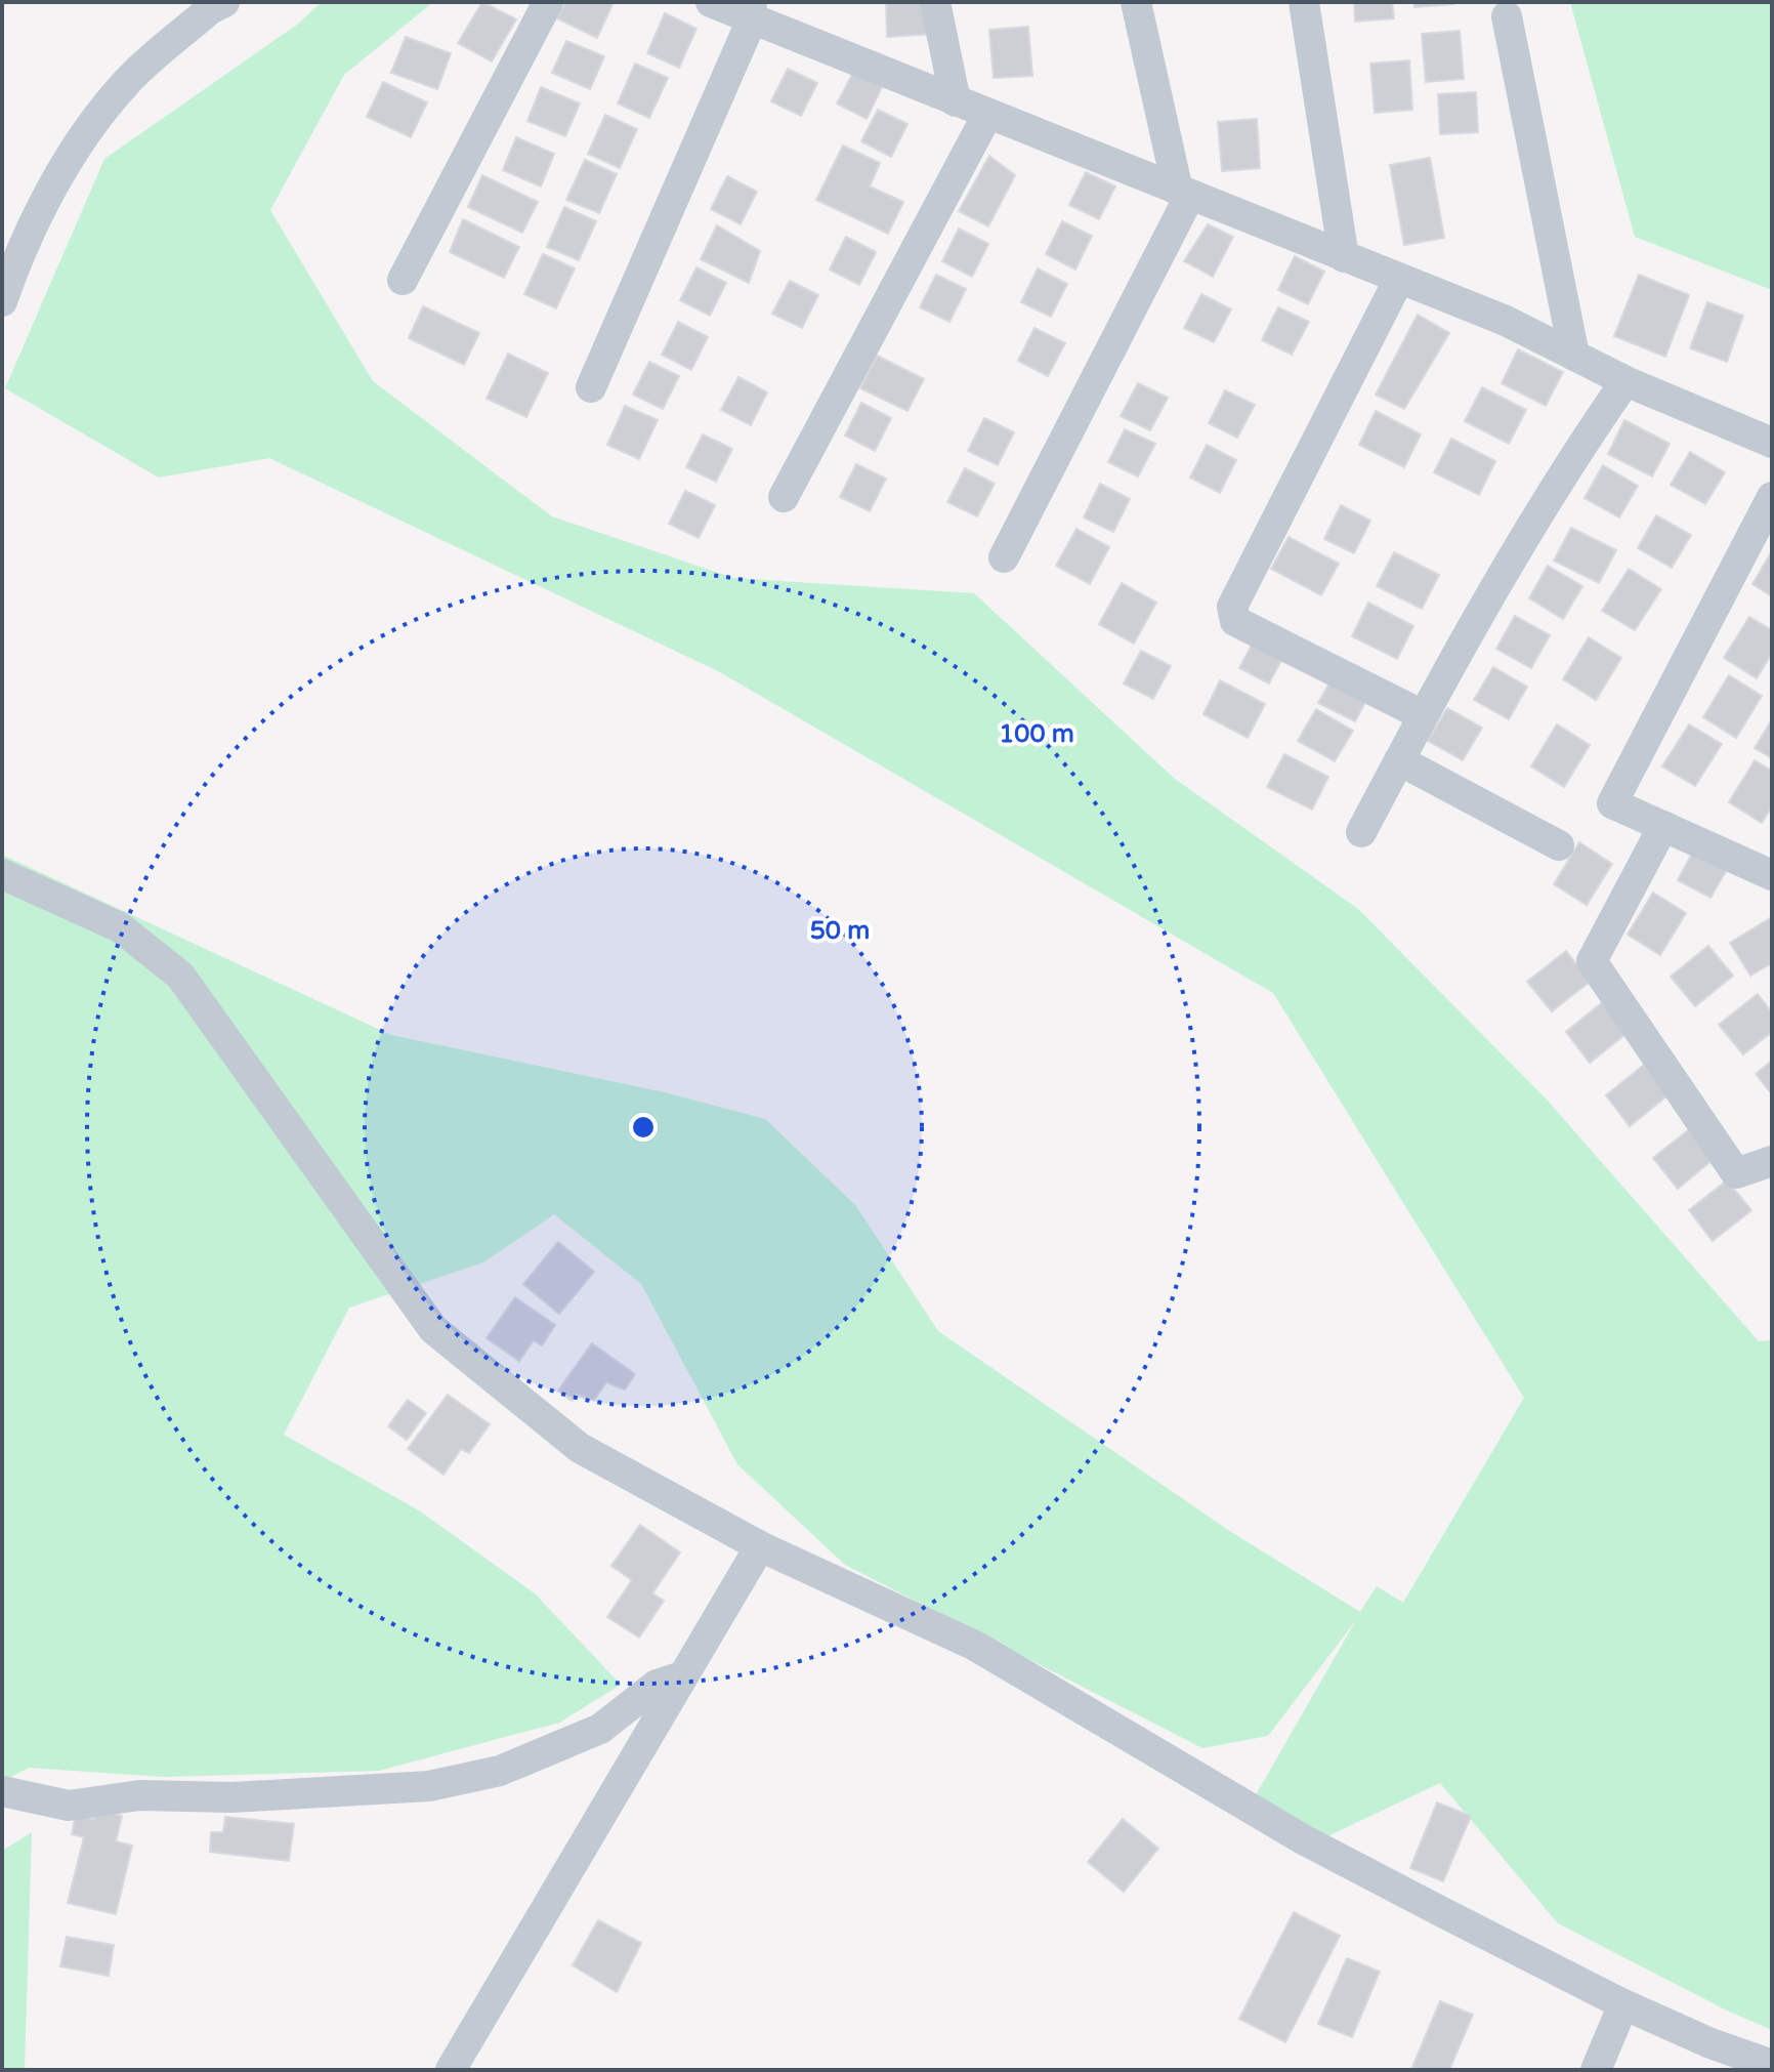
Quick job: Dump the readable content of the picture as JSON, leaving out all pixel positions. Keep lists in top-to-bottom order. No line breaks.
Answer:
{"rings":["100 m","50 m"]}
